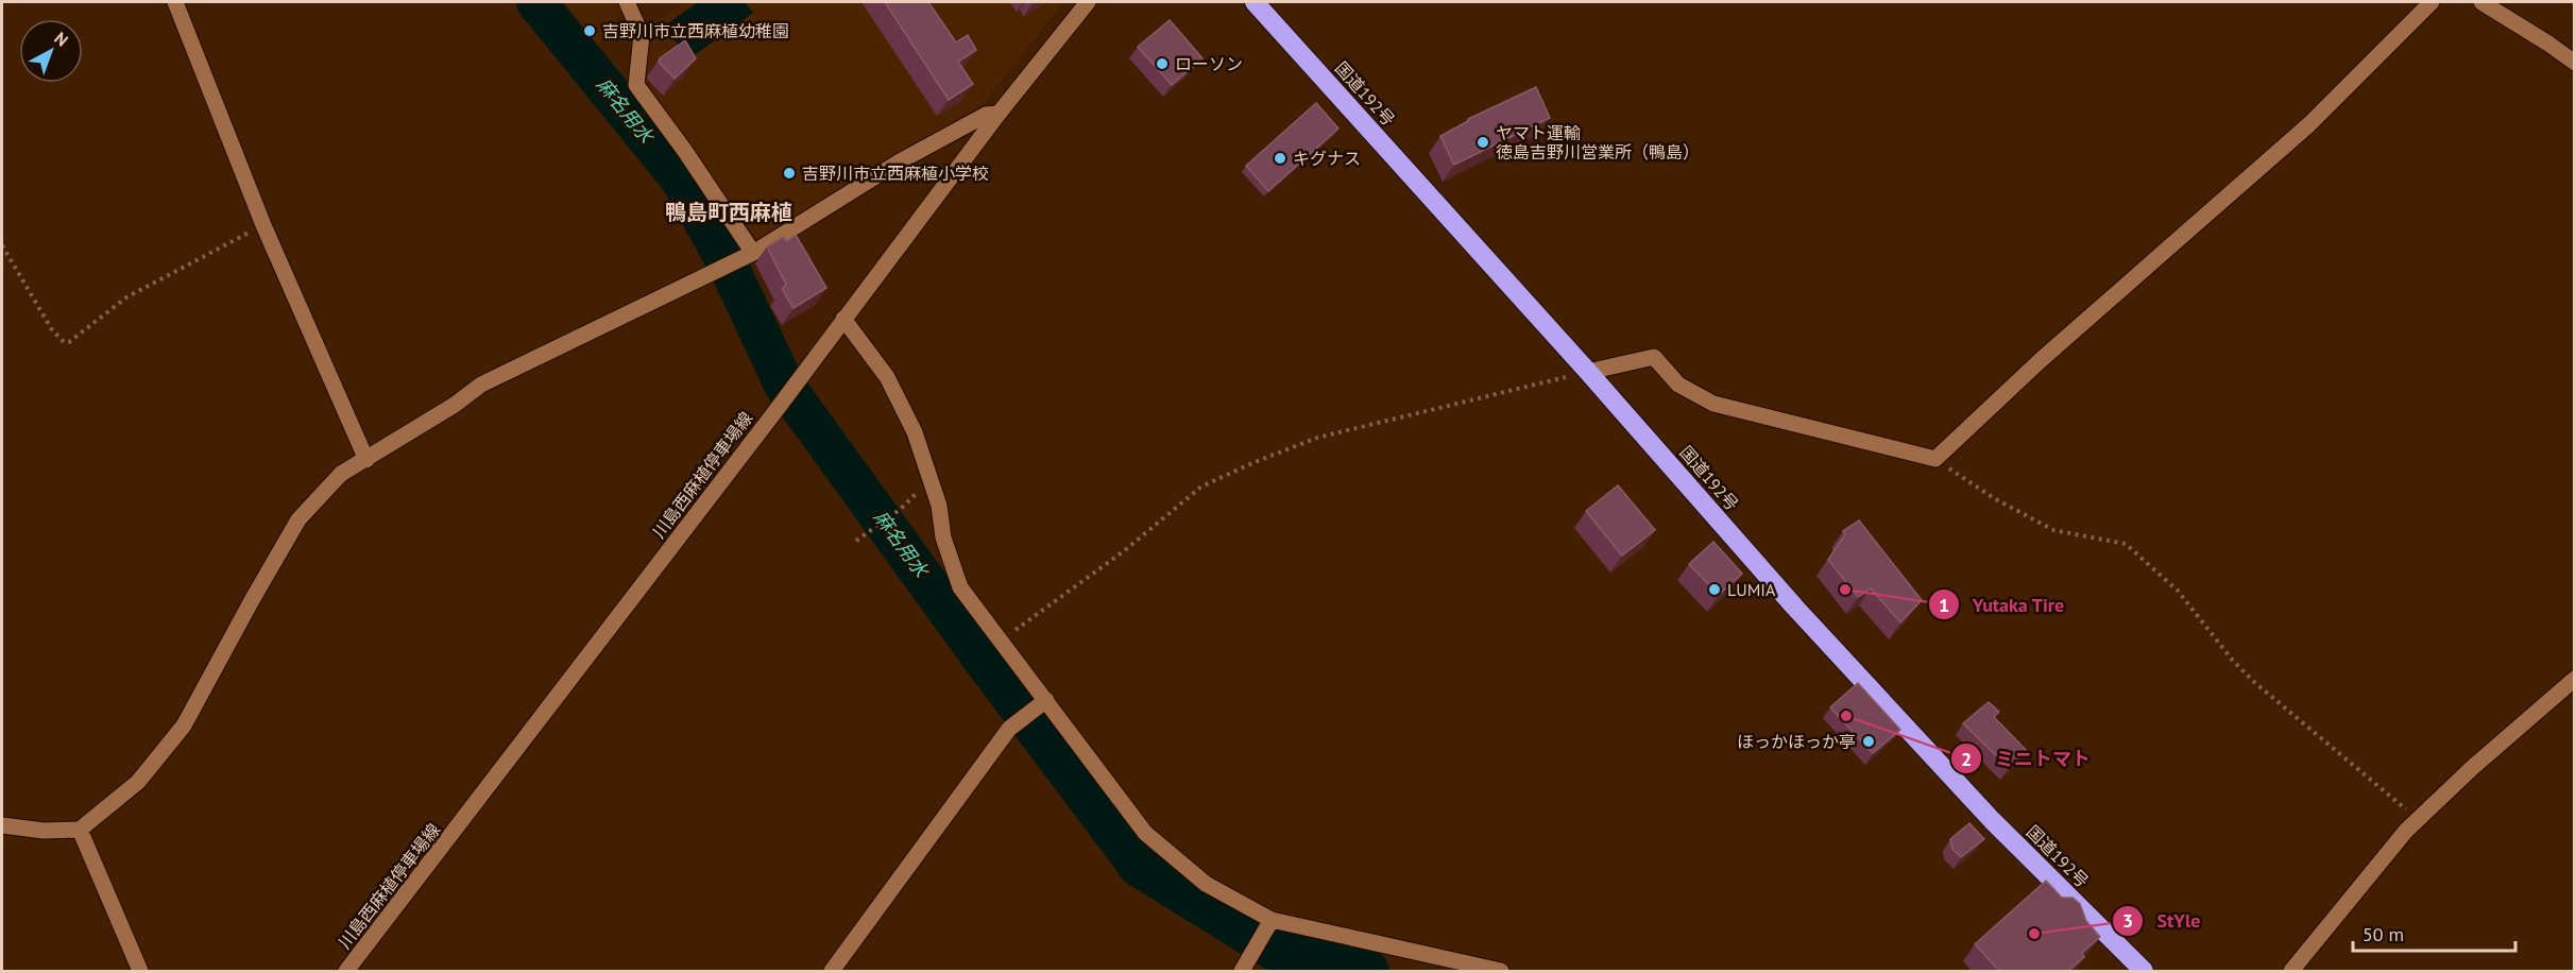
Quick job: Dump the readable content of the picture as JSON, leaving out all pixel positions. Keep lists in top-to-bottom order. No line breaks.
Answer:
{"streets":{"highway":["国道192号"],"street":["川島西麻植停車場線"]},"districts":["鴨島町西麻植"],"water":["麻名用水"],"places":["吉野川市立西麻植幼稚園","ローソン","ヤマト運輸 徳島吉野川営業所（鴨島）","キグナス","吉野川市立西麻植小学校","LUMIA","Yutaka Tire","ミニトマト","ほっかほっか亭","StYle"],"scale_bar":"50 m","north":"top right"}
